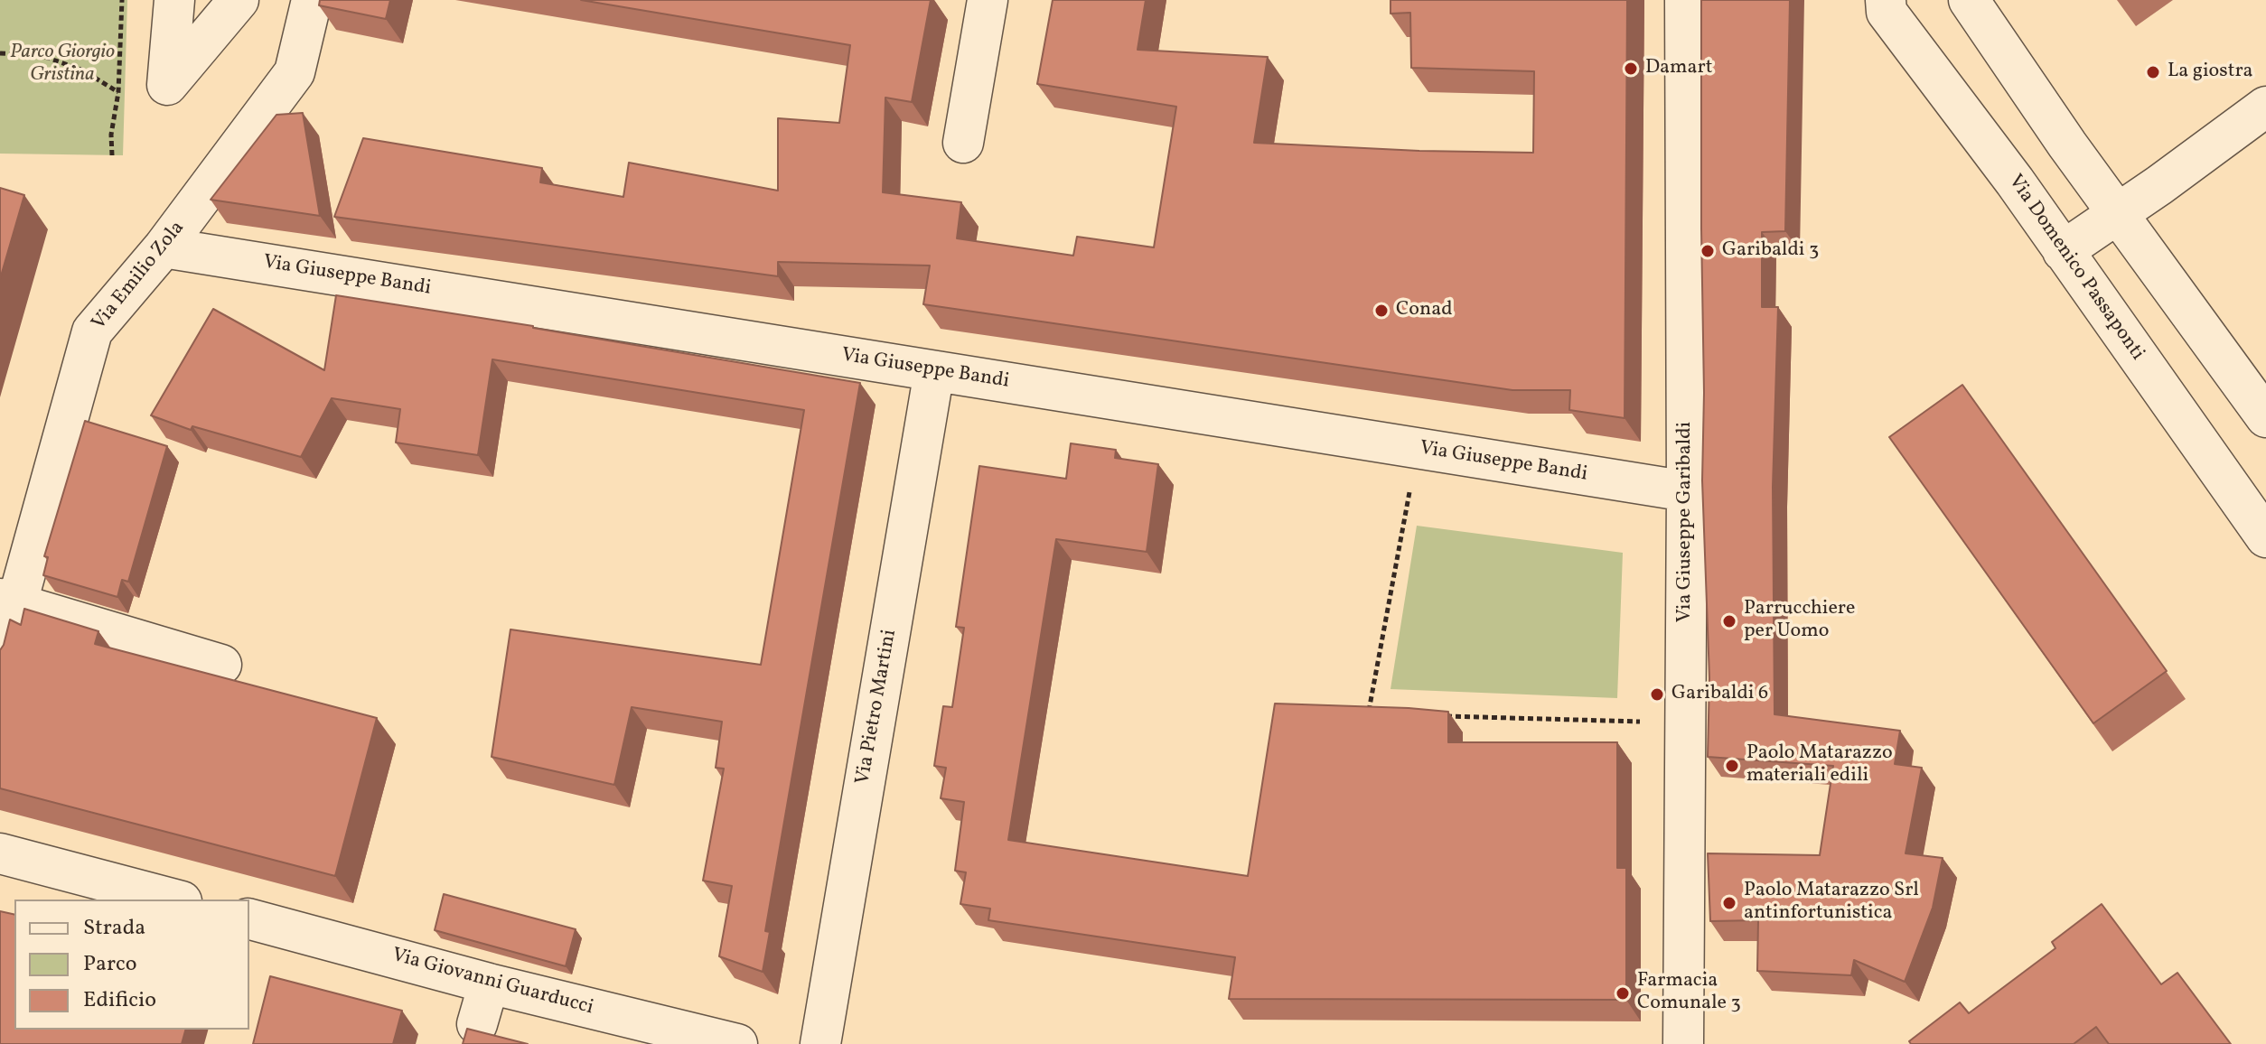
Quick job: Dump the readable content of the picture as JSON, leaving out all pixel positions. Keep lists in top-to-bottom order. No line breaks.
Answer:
{"streets":{"street":["Via Domenico Passaponti","Via Emilio Zola","Via Giuseppe Bandi","Via Giuseppe Garibaldi","Via Pietro Martini","Via Giovanni Guarducci"]},"crossings":[["Via Emilio Zola","Via Giuseppe Bandi"],["Via Giuseppe Bandi","Via Giuseppe Garibaldi"],["Via Giuseppe Bandi","Via Pietro Martini"]],"parks":["Parco Giorgio Gristina"],"places":["Damart","La giostra","Garibaldi 3","Conad","Parrucchiere per Uomo","Garibaldi 6","Paolo Matarazzo materiali edili","Paolo Matarazzo Srl antinfortunistica","Farmacia Comunale 3"],"legend":["Strada","Parco","Edificio"]}
